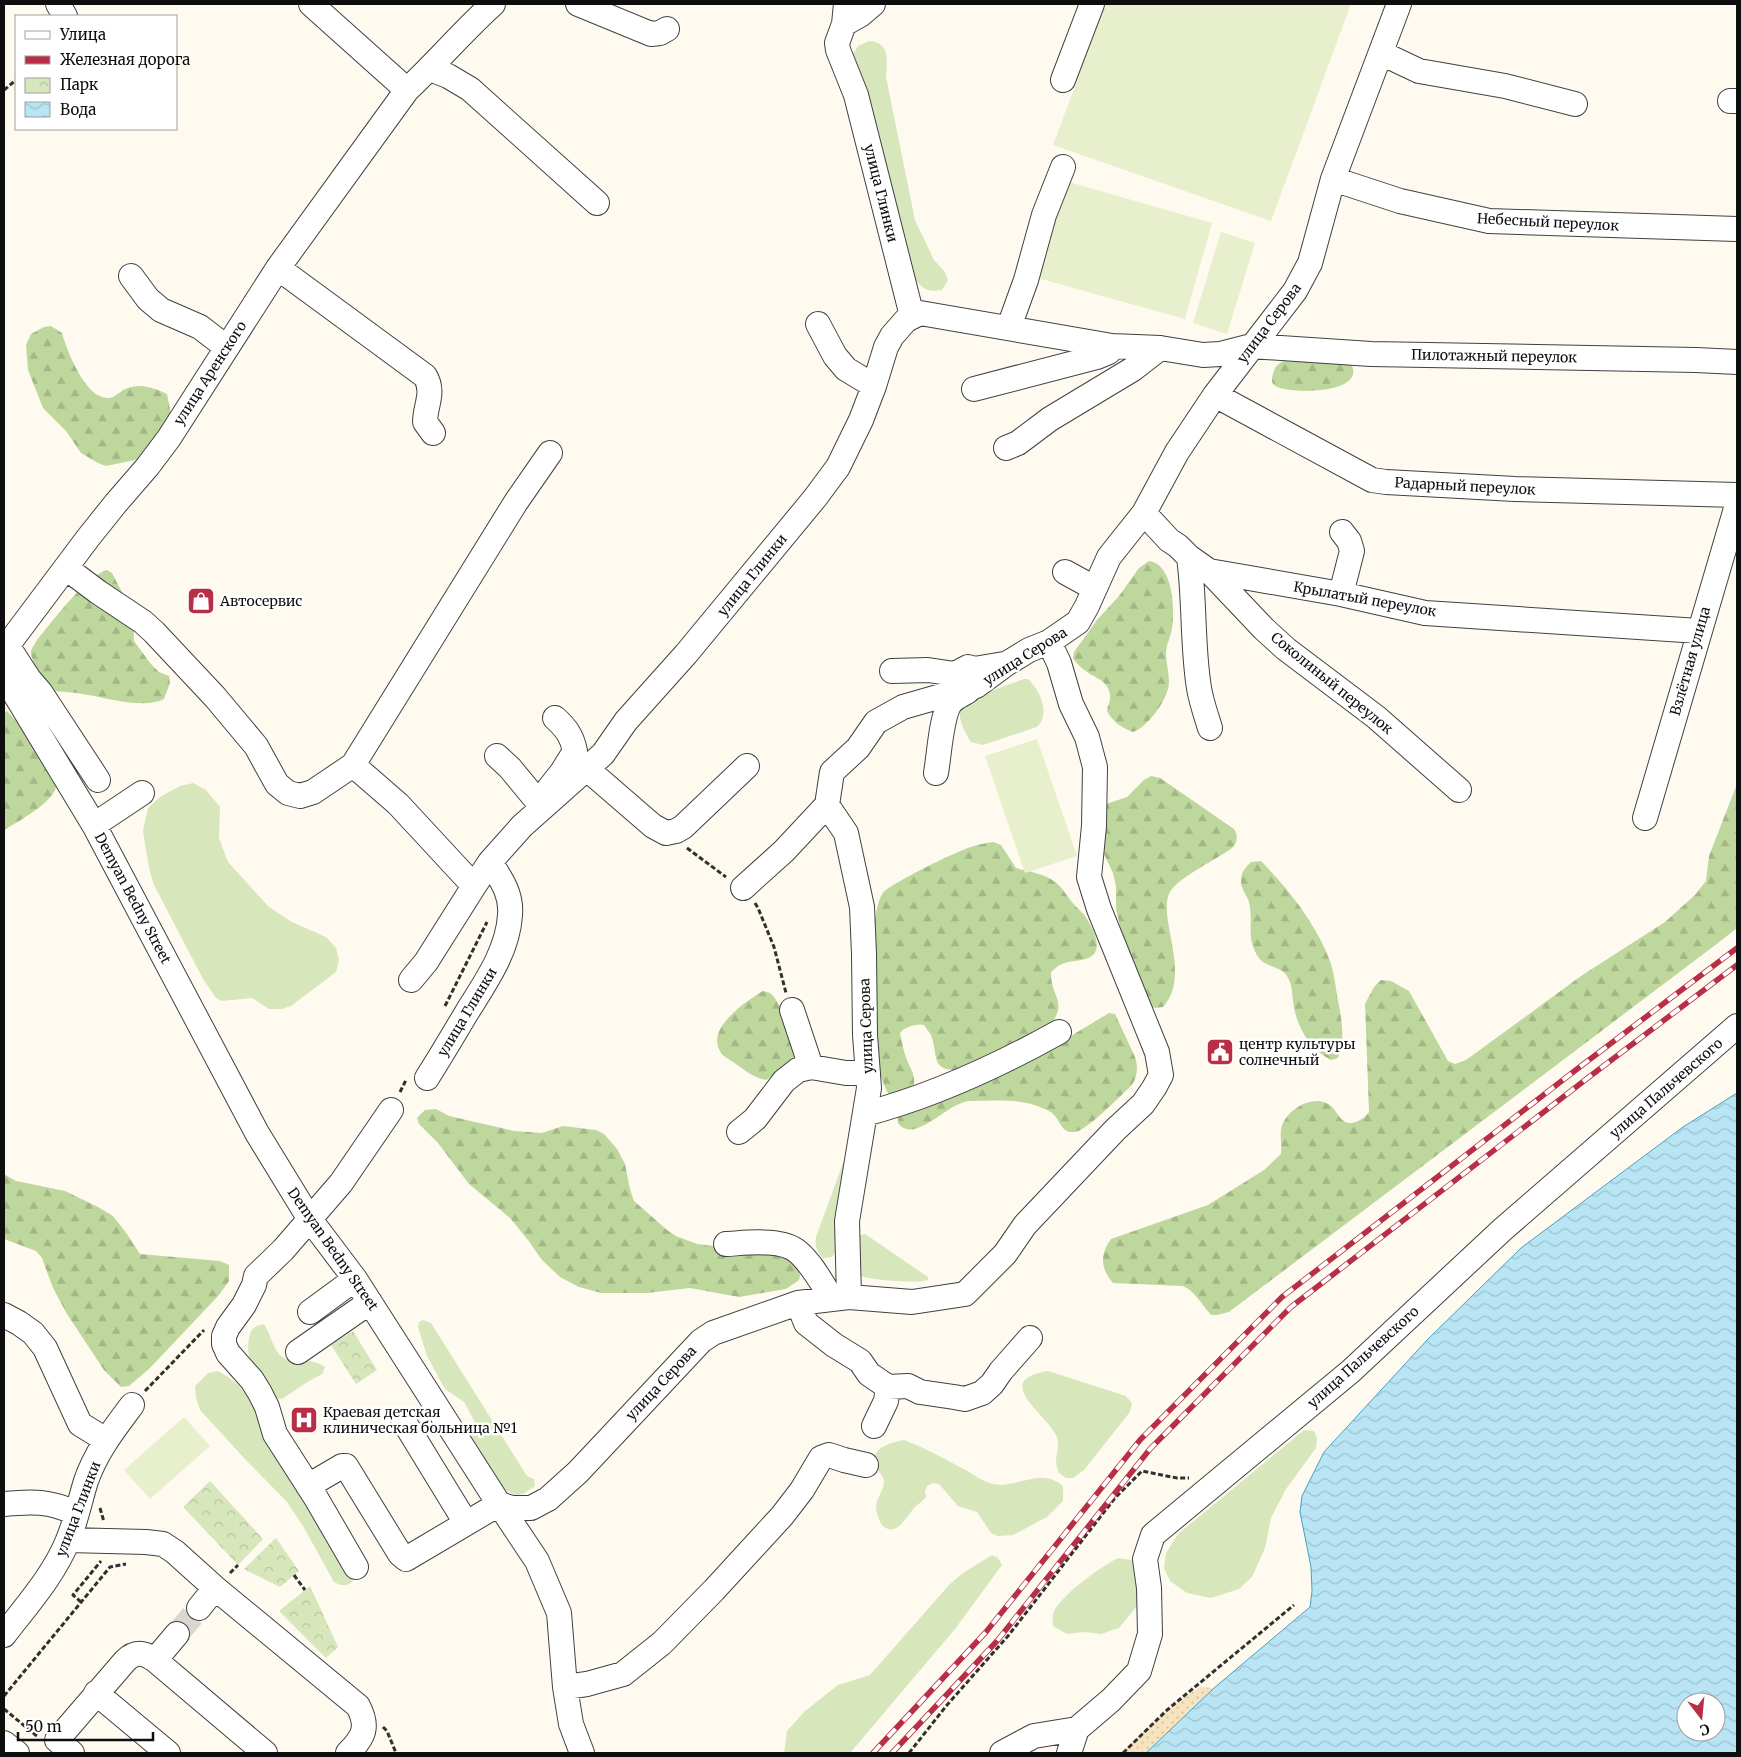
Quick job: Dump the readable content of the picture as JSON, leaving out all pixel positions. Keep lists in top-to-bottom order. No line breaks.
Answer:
{"streets":{"street":["улица Глинки","Небесный переулок","улица Серова","Пилотажный переулок","улица Аренского","Радарный переулок","Крылатый переулок","Взлётная улица","Соколиный переулок","Demyan Bedny Street","улица Пальчевского"]},"crossings":[["улица Глинки","Пилотажный переулок"],["Небесный переулок","улица Серова"],["улица Серова","Пилотажный переулок"],["улица Серова","Радарный переулок"],["улица Серова","Крылатый переулок"],["улица Серова","Demyan Bedny Street"],["Крылатый переулок","Взлётная улица"],["Крылатый переулок","Соколиный переулок"]],"places":{"shop":["Автосервис"],"public building":["центр культуры солнечный"],"hospital":["Краевая детская клиническая больница №1"]},"legend":["Улица","Железная дорога","Парк","Вода"],"scale_bar":"50 m","north":"bottom"}
